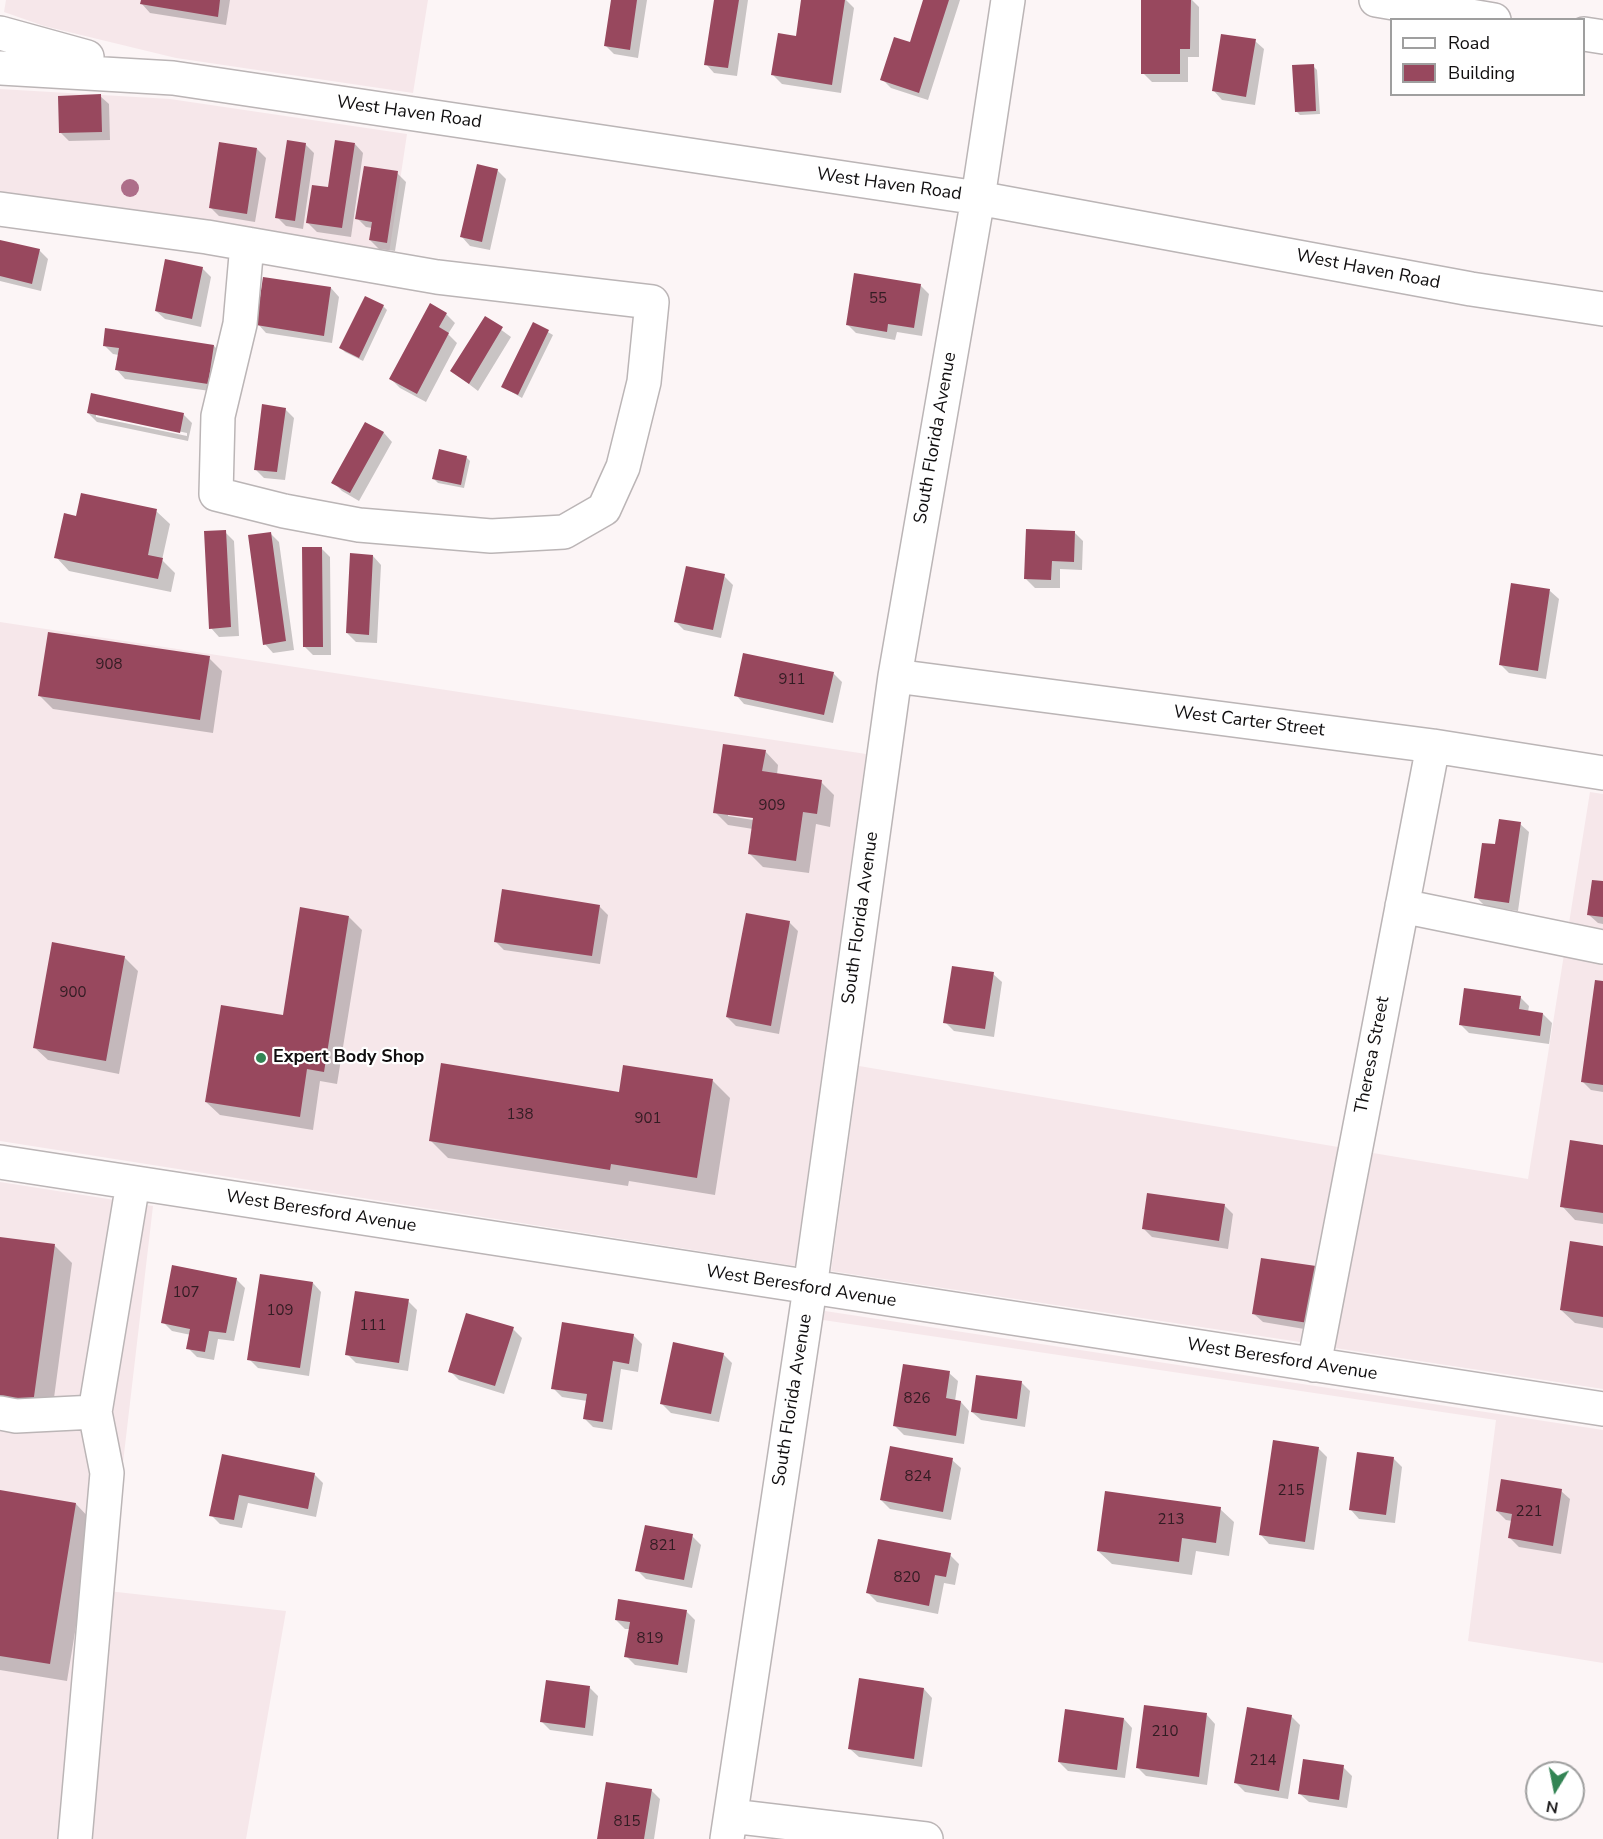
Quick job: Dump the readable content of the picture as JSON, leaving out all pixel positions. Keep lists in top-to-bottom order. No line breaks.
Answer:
{"streets":{"street":["West Haven Road","South Florida Avenue","West Carter Street","Theresa Street","West Beresford Avenue"]},"crossings":[["West Haven Road","South Florida Avenue"],["South Florida Avenue","West Carter Street"],["South Florida Avenue","West Beresford Avenue"],["West Carter Street","Theresa Street"],["Theresa Street","West Beresford Avenue"]],"places":["Expert Body Shop"],"house_numbers":["55","908","911","909","900","138","901","107","109","111","826","824","215","221","213","821","820","819","210","214","815"],"legend":["Road","Building"],"north":"bottom"}
